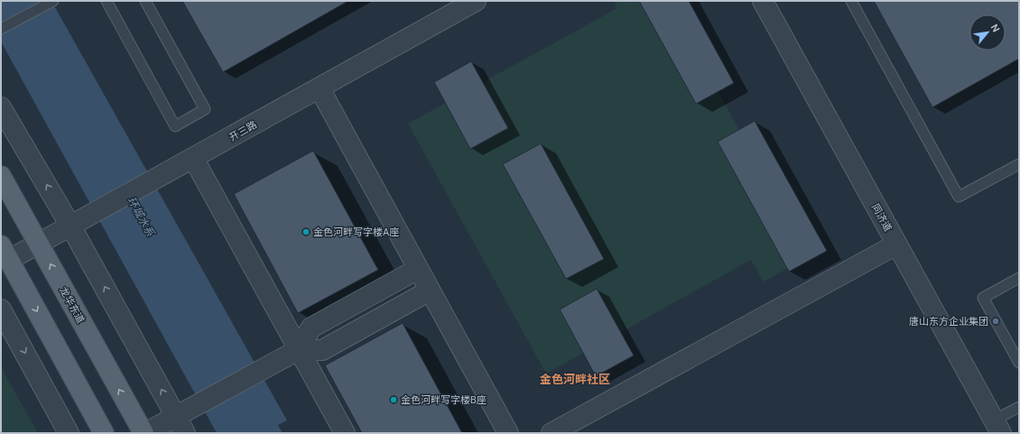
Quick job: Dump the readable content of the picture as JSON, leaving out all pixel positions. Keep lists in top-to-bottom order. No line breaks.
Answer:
{"streets":{"main road":["龙华东道"],"street":["开三路","同济道"]},"crossings":[["开三路","龙华东道"]],"districts":["金色河畔社区"],"water":["环城水系"],"places":["金色河畔写字楼A座","唐山东方企业集团","金色河畔写字楼B座"],"north":"top right"}
